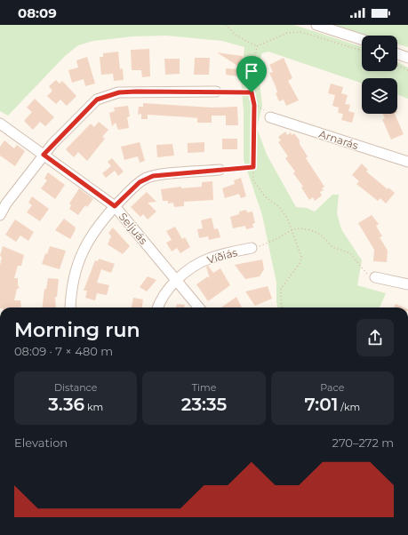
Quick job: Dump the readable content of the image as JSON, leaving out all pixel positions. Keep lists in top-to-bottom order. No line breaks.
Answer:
{"streets":{"street":["Arnarás","Seljuás","Víðiás"]},"crossings":[["Seljuás","Víðiás"]],"page":{"status":"08:09","heading":["Morning run","08:09 · 7 × 480 m"],"stats":[["Distance","3.36 km"],["Time","23:35"],["Pace","7:01 /km"]],"chart":["Elevation","270–272 m"]}}
